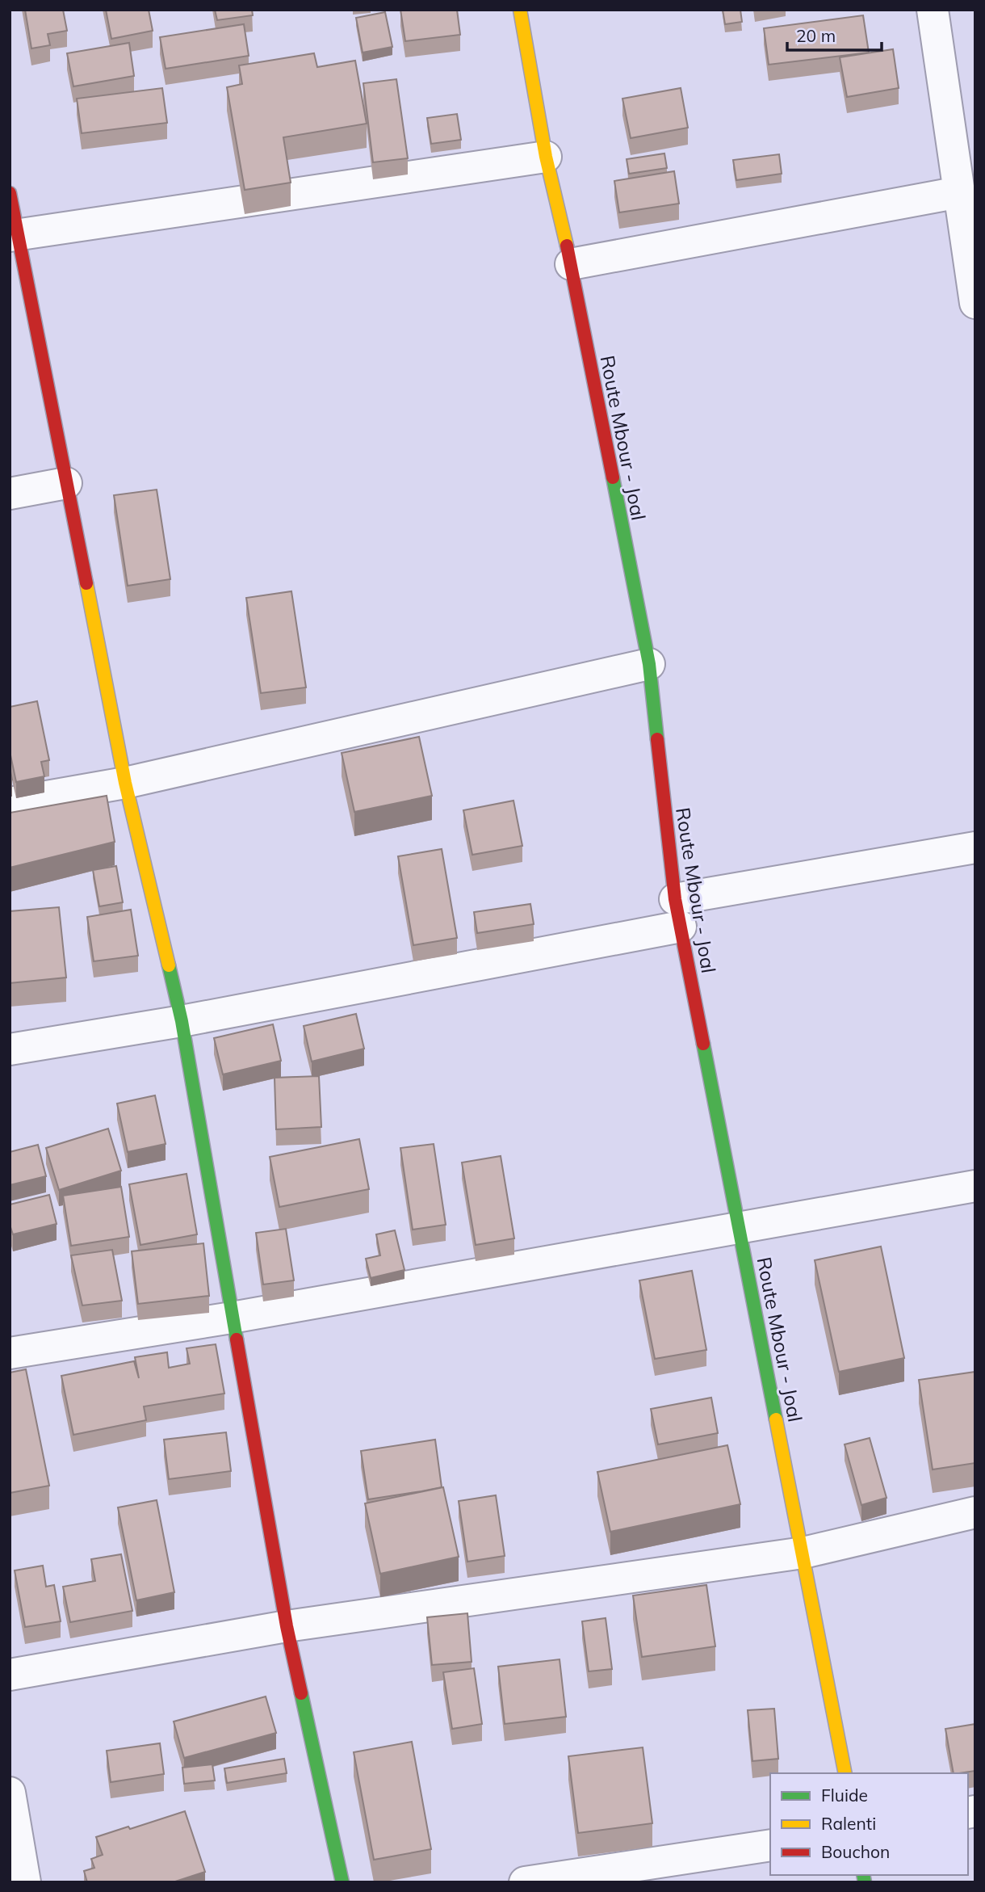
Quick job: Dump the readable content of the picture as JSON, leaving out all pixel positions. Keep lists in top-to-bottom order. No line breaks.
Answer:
{"streets":{"main road":["Route Mbour - Joal"]},"legend":["Fluide","Ralenti","Bouchon"],"scale_bar":"20 m"}
